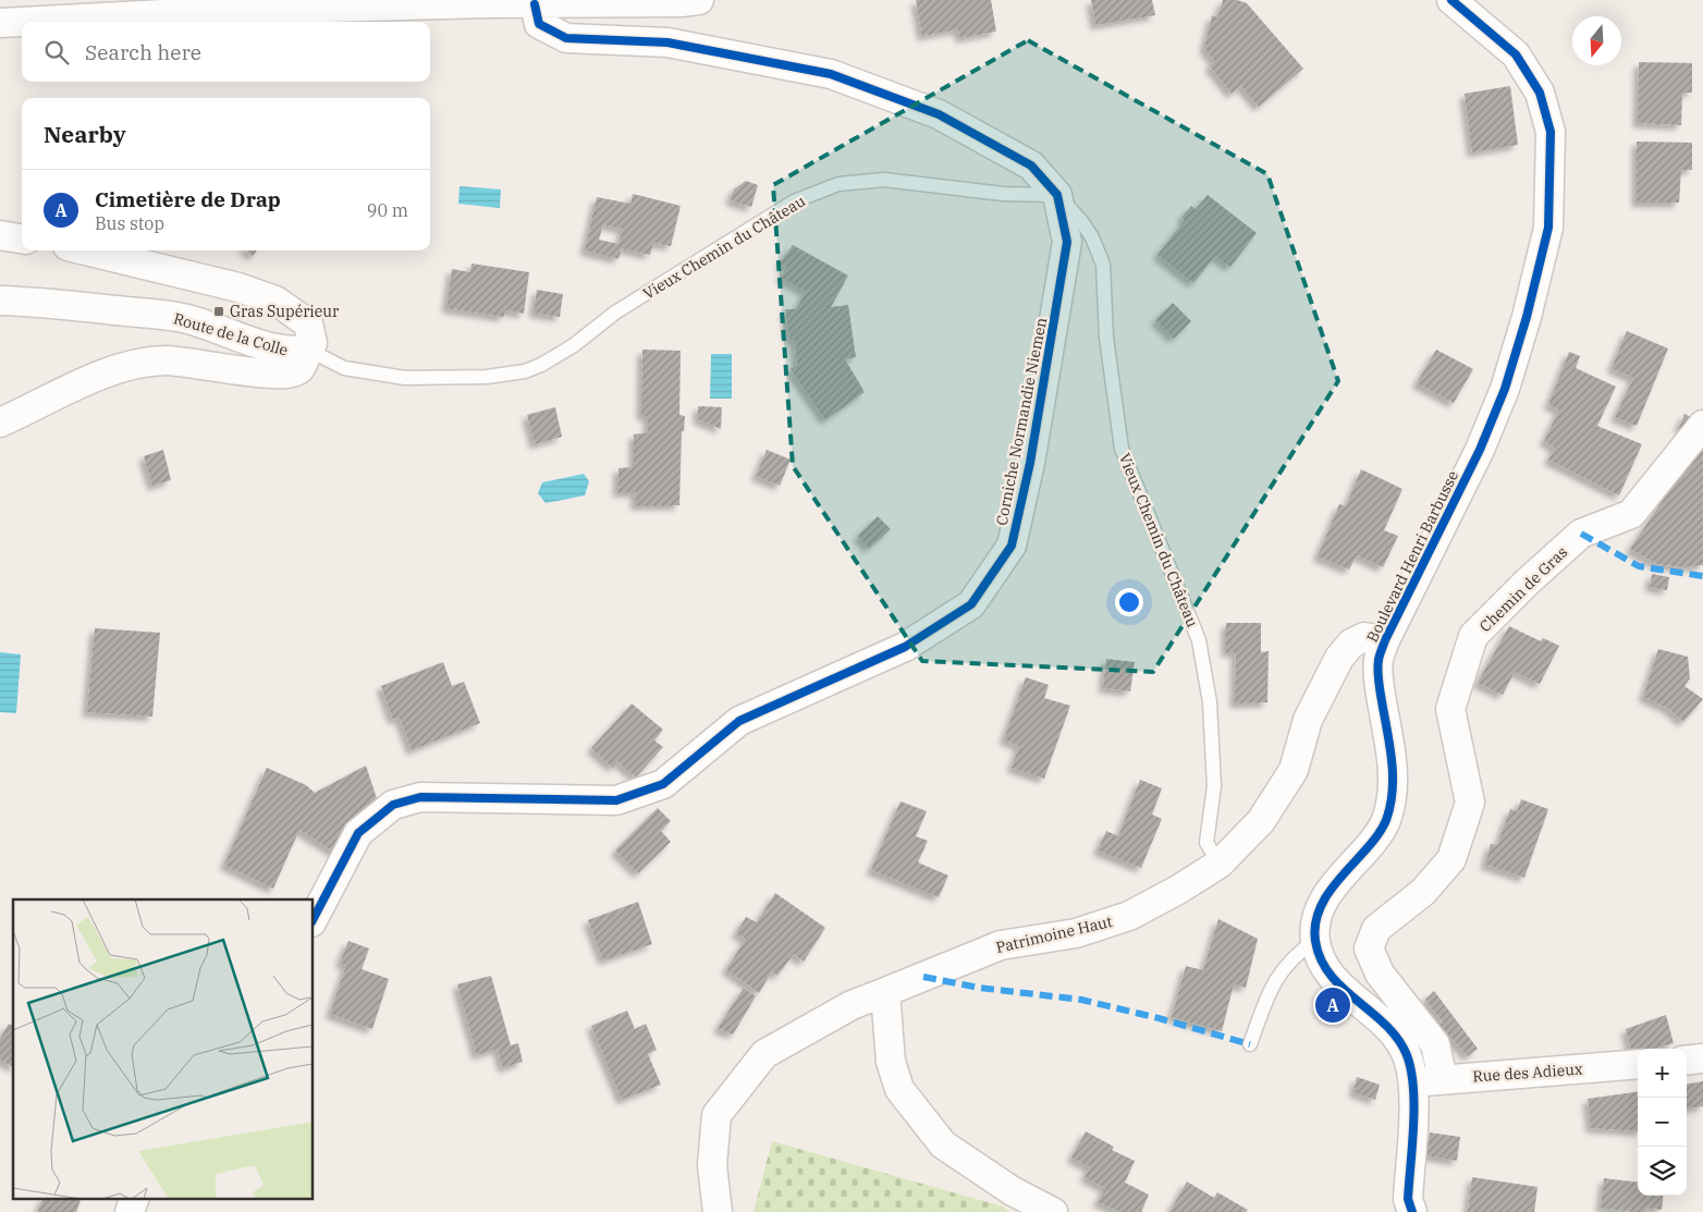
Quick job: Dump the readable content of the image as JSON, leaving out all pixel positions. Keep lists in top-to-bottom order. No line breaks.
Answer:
{"streets":{"street":["Route de la Colle","Corniche Normandie Niemen","Boulevard Henri Barbusse","Chemin de Gras","Patrimoine Haut","Rue des Adieux"],"lane":["Vieux Chemin du Château"]},"crossings":[["Vieux Chemin du Château","Route de la Colle"],["Vieux Chemin du Château","Corniche Normandie Niemen"],["Vieux Chemin du Château","Patrimoine Haut"],["Boulevard Henri Barbusse","Patrimoine Haut"],["Boulevard Henri Barbusse","Rue des Adieux"],["Chemin de Gras","Rue des Adieux"]],"places":{"transit":["Gras Supérieur"]},"north":"bottom","page":{"search":"Search here","heading":"Nearby","list":[{"mark":"A","name":"Cimetière de Drap","note":"Bus stop","value":"90 m"}],"pins":"A","map_buttons":["+","−"]}}
